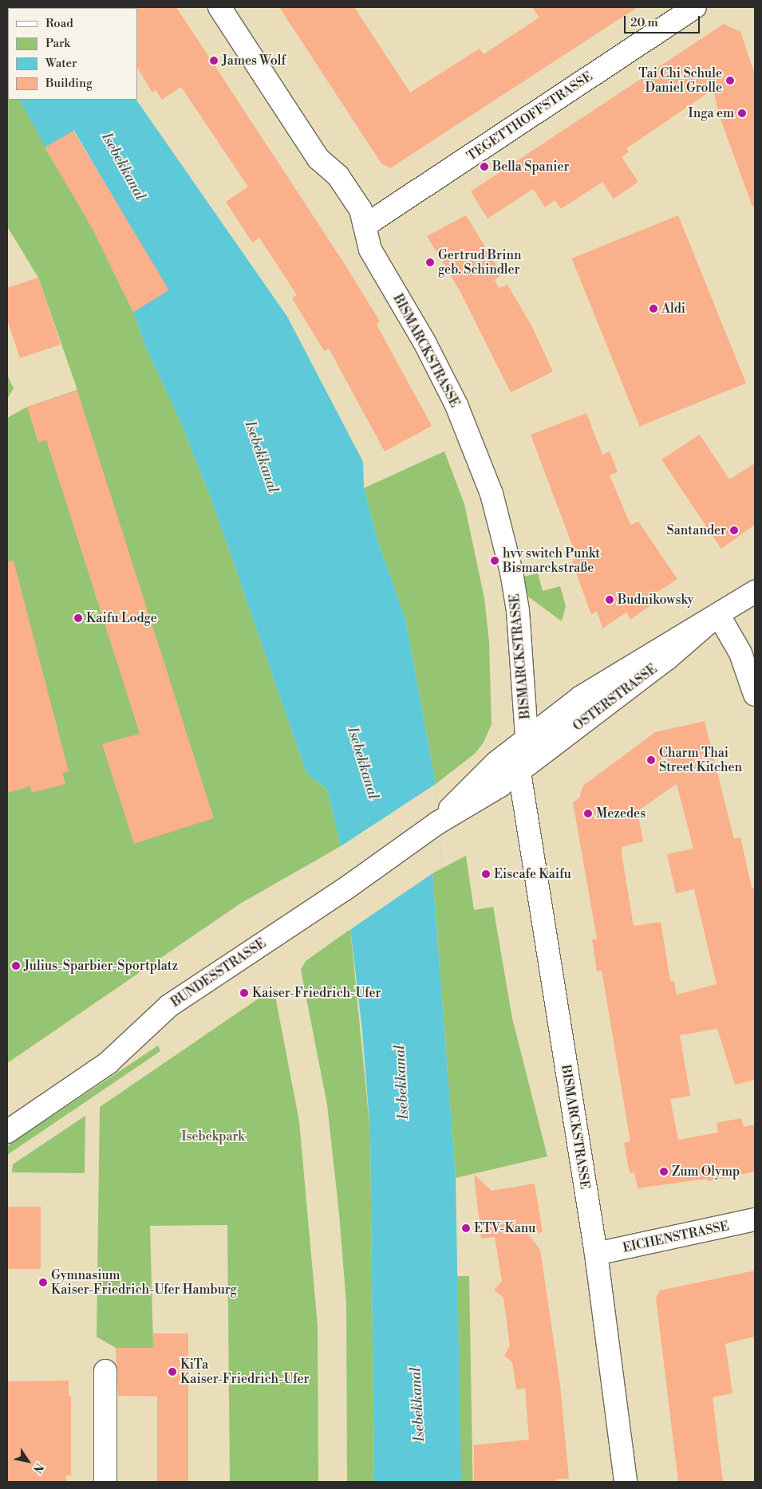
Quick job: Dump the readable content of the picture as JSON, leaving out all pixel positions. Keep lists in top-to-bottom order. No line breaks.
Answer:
{"streets":{"street":["TEGETTHOFFSTRASSE","BISMARCKSTRASSE","OSTERSTRASSE","BUNDESSTRASSE","EICHENSTRASSE"]},"crossings":[["TEGETTHOFFSTRASSE","BISMARCKSTRASSE"],["BISMARCKSTRASSE","OSTERSTRASSE"],["BISMARCKSTRASSE","BUNDESSTRASSE"],["BISMARCKSTRASSE","EICHENSTRASSE"],["OSTERSTRASSE","BUNDESSTRASSE"]],"water":["Isebekkanal"],"parks":["Isebekpark"],"places":["James Wolf","Tai Chi Schule Daniel Grolle","Inga em","Bella Spanier","Gertrud Brinn geb. Schindler","Aldi","Santander","hvv switch Punkt Bismarckstraße","Budnikowsky","Kaifu Lodge","Charm Thai Street Kitchen","Mezedes","Eiscafe Kaifu","Julius-Sparbier-Sportplatz","Kaiser-Friedrich-Ufer","Zum Olymp","ETV-Kanu","Gymnasium Kaiser-Friedrich-Ufer Hamburg","KiTa Kaiser-Friedrich-Ufer"],"legend":["Road","Park","Water","Building"],"scale_bar":"20 m","north":"bottom right"}
